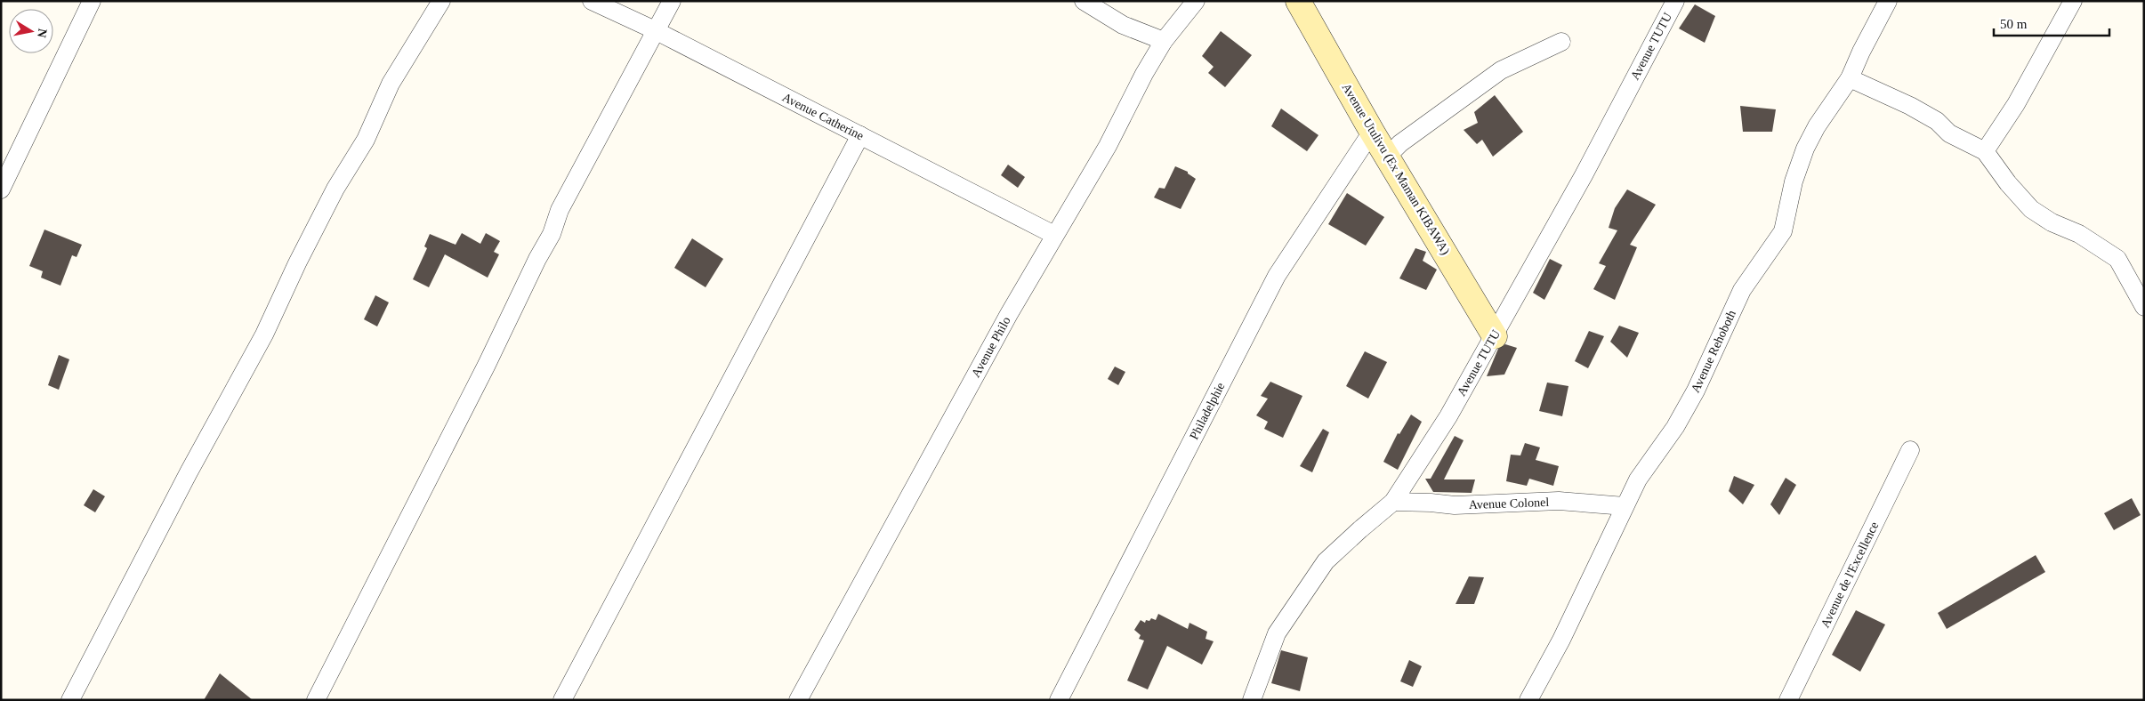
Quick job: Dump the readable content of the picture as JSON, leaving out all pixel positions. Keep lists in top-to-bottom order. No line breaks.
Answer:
{"streets":{"street":["Avenue TUTU","Avenue Catherine","Avenue Utulivu (Ex Maman KIBAWA)","Avenue Philo","Avenue Rehoboth","Philadelphie","Avenue Colonel","Avenue de l'Excellence"]},"crossings":[["Avenue TUTU","Avenue Utulivu (Ex Maman KIBAWA)"],["Avenue TUTU","Avenue Colonel"],["Avenue Catherine","Avenue Philo"],["Avenue Utulivu (Ex Maman KIBAWA)","Philadelphie"],["Avenue Rehoboth","Avenue Colonel"]],"scale_bar":"50 m","north":"right"}
